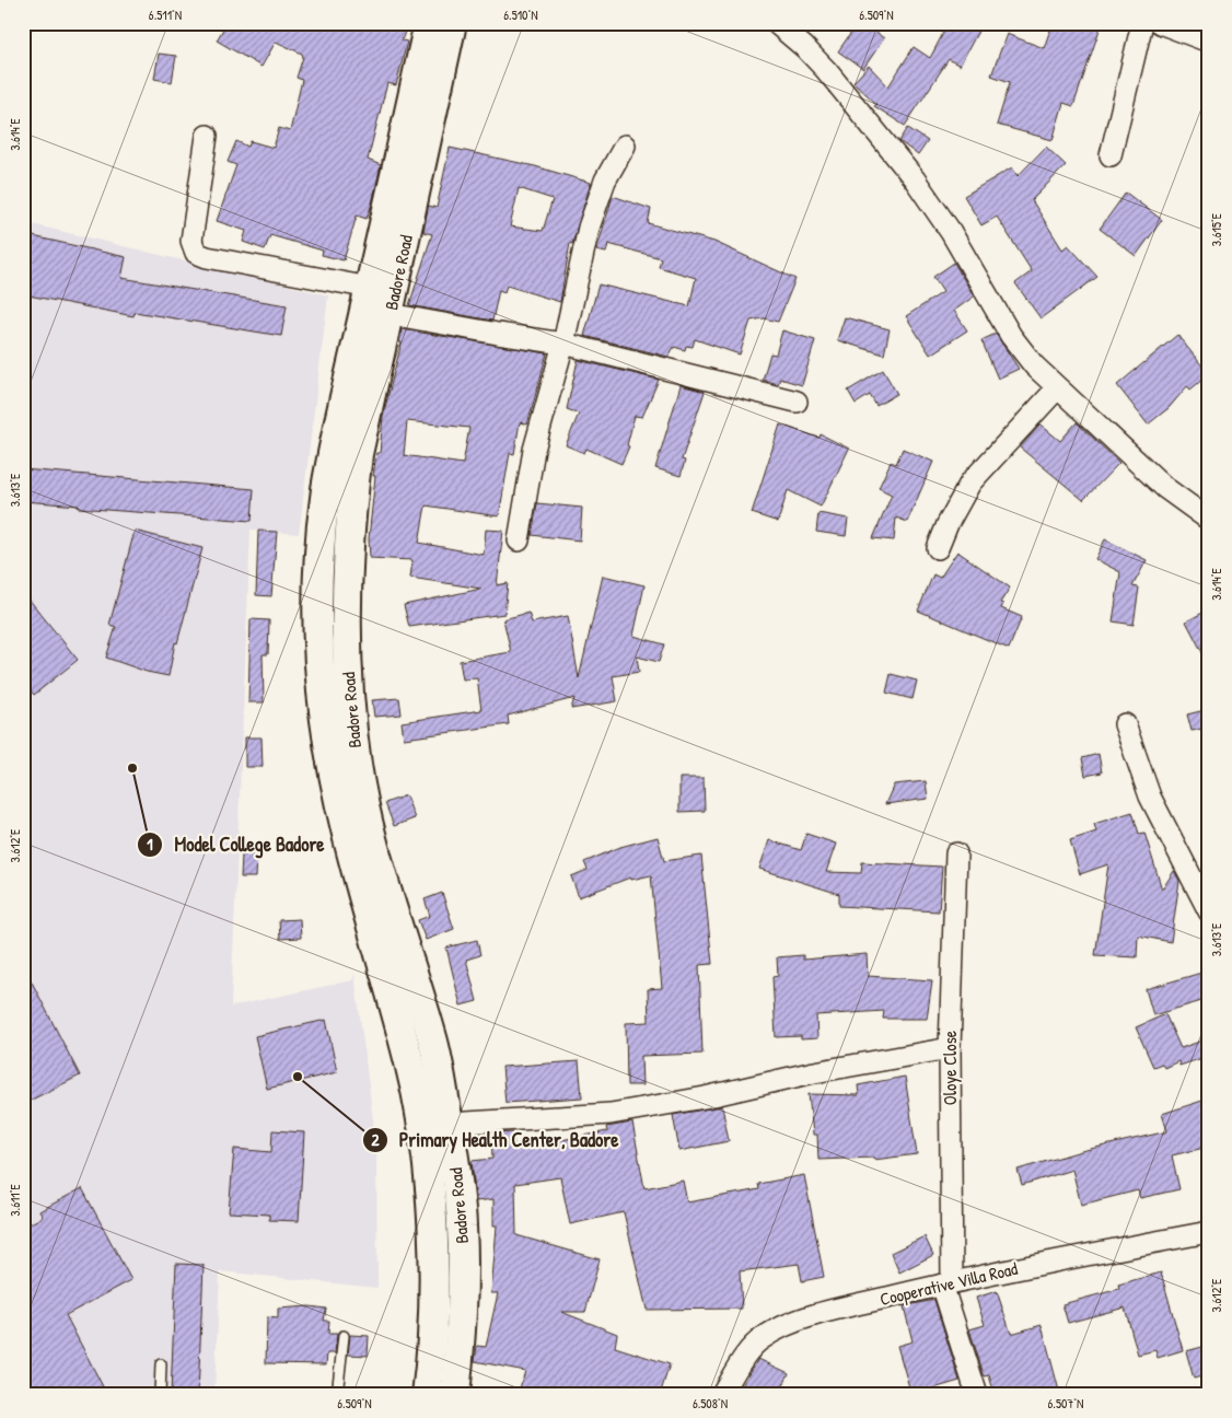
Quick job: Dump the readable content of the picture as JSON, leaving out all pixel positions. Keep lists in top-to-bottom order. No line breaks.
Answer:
{"streets":{"main road":["Badore Road"],"street":["Oloye Close","Cooperative Villa Road"]},"crossings":[["Oloye Close","Cooperative Villa Road"]],"places":["Model College Badore","Primary Health Center, Badore"],"coordinates":["6.511°N","6.510°N","6.509°N","3.614°E","3.615°E","3.613°E","3.612°E","3.611°E","6.508°N","6.507°N"]}
